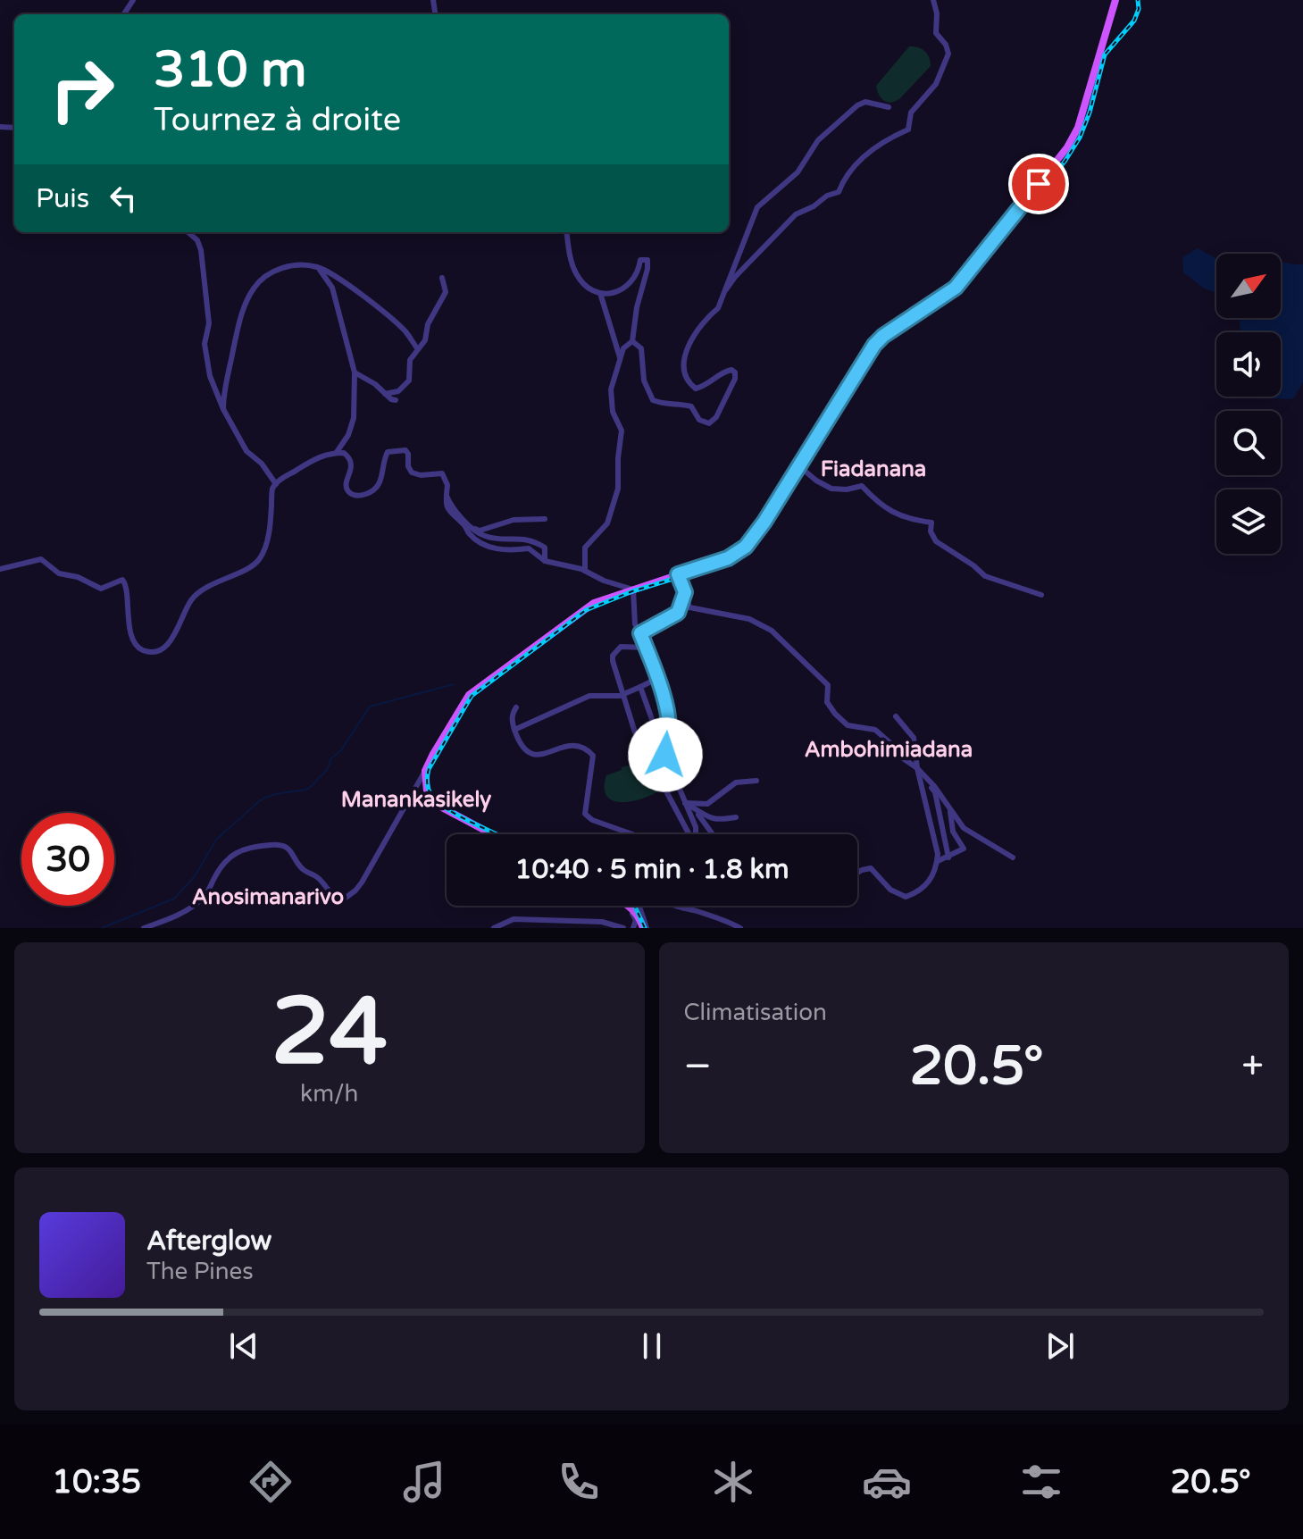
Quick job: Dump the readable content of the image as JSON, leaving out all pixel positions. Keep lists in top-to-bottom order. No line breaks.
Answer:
{"districts":["Fiadanana","Ambohimiadana","Manankasikely","Anosimanarivo"],"north":"top right","page":{"turn":["310 m","Tournez à droite"],"then":"Puis","limit":"30","trip":"10:40 · 5 min · 1.8 km","tile":[["24","km/h"],"Climatisation"],"heat":["−","20.5°","+"],"song":["Afterglow","The Pines"],"tabs":["10:35","20.5°"]}}
